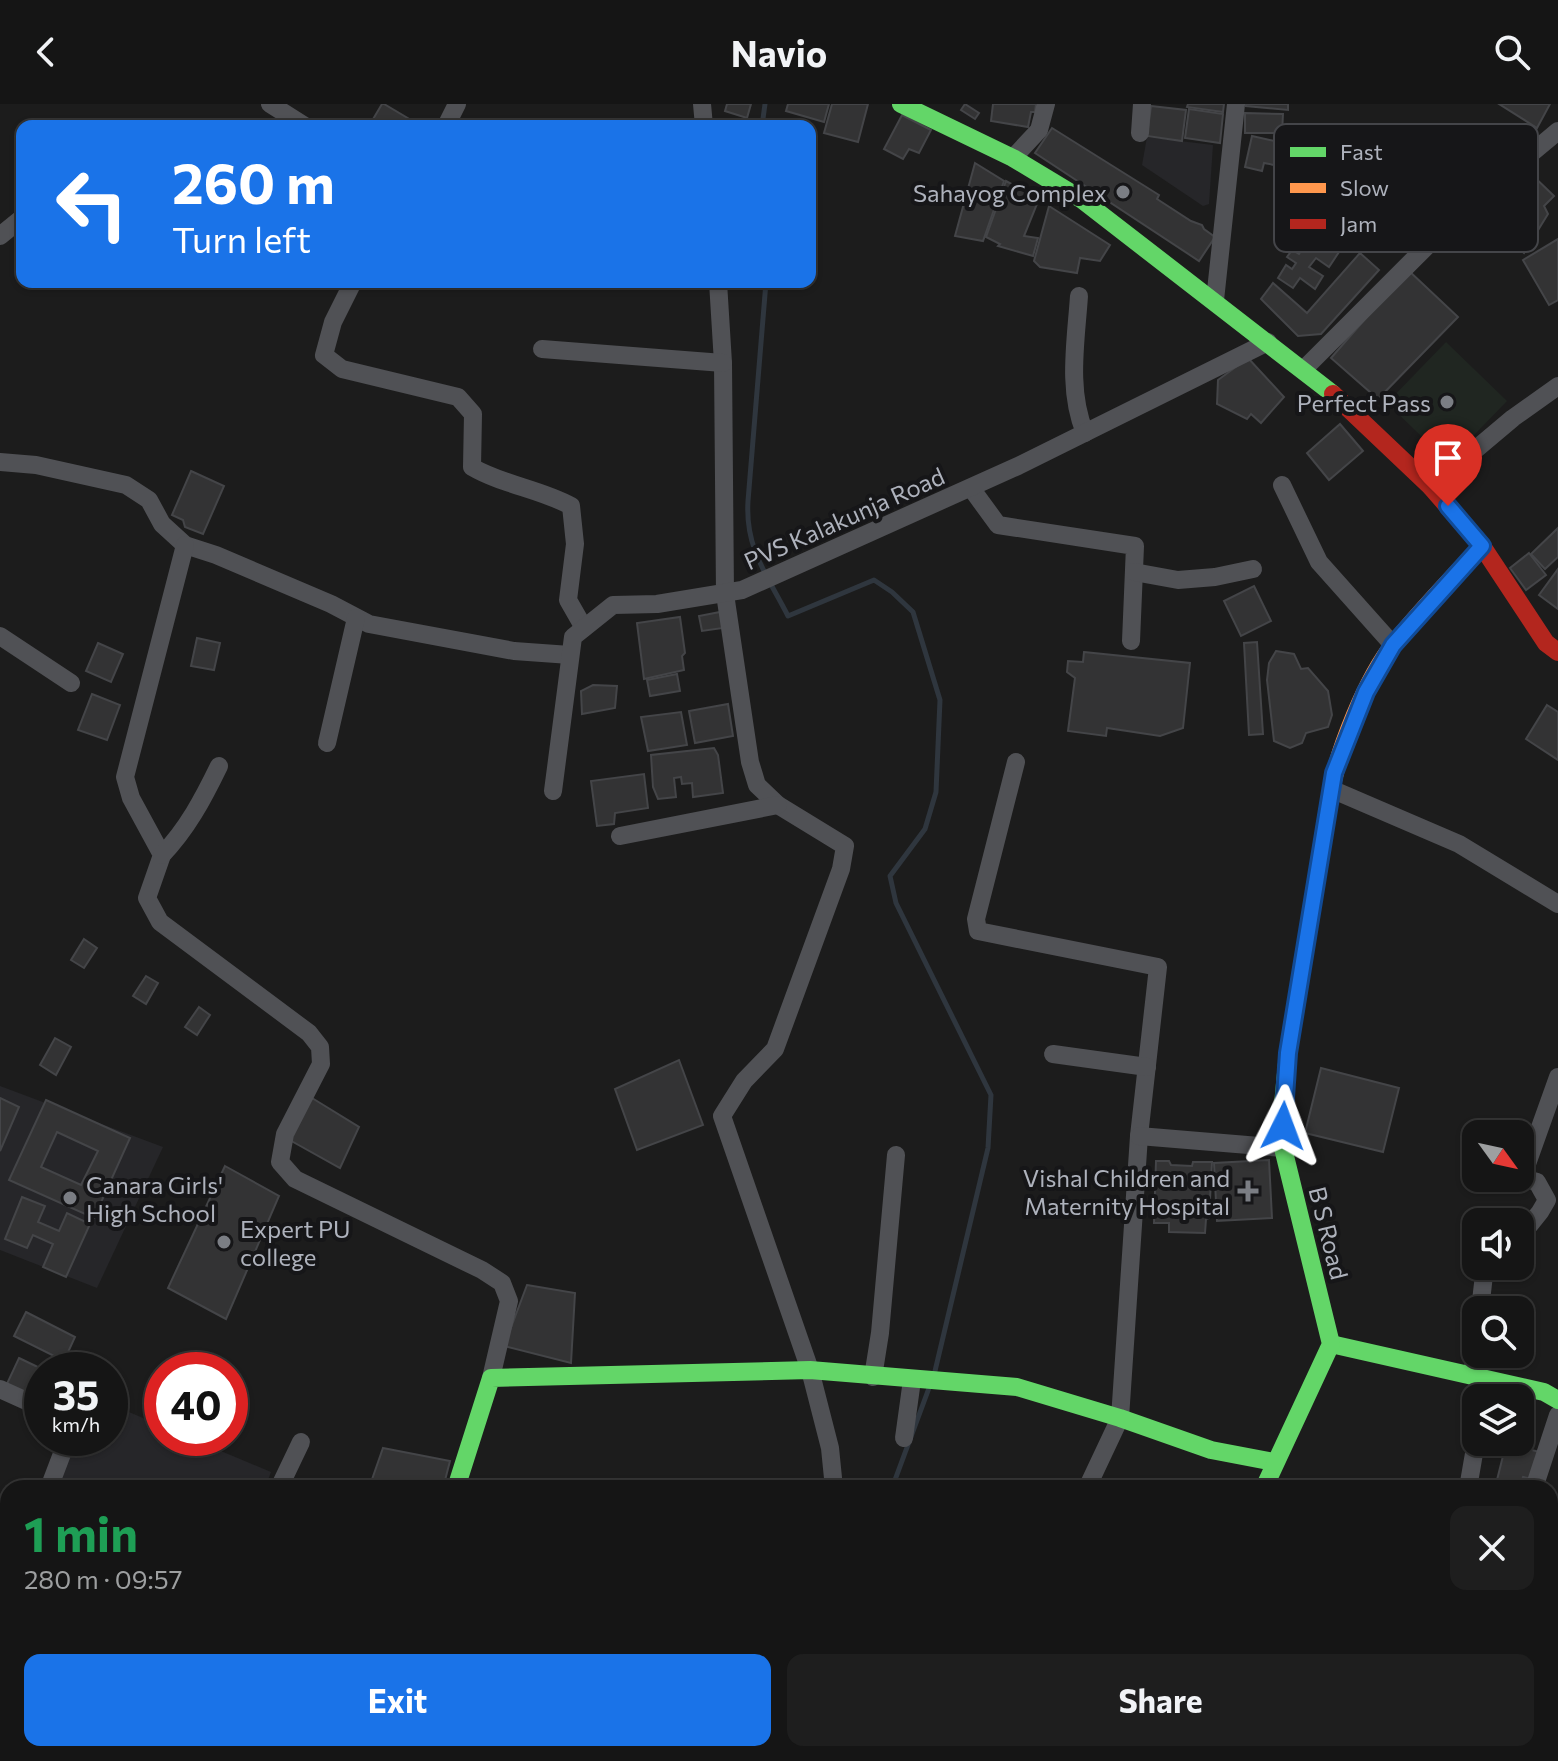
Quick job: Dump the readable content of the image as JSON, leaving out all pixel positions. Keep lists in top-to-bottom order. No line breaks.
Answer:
{"streets":{"street":["PVS Kalakunja Road","B S Road"]},"places":{"other":["Sahayog Complex","Perfect Pass","Canara Girls' High School","Expert PU college"],"health":["Vishal Children and Maternity Hospital"]},"legend":["Fast","Slow","Jam"],"north":"bottom right","page":{"header":"Navio","turn":["260 m","Turn left"],"speed":"35 km/h","limit":"40","heading":["1 min","280 m · 09:57"],"buttons":["Exit","Share"]}}
